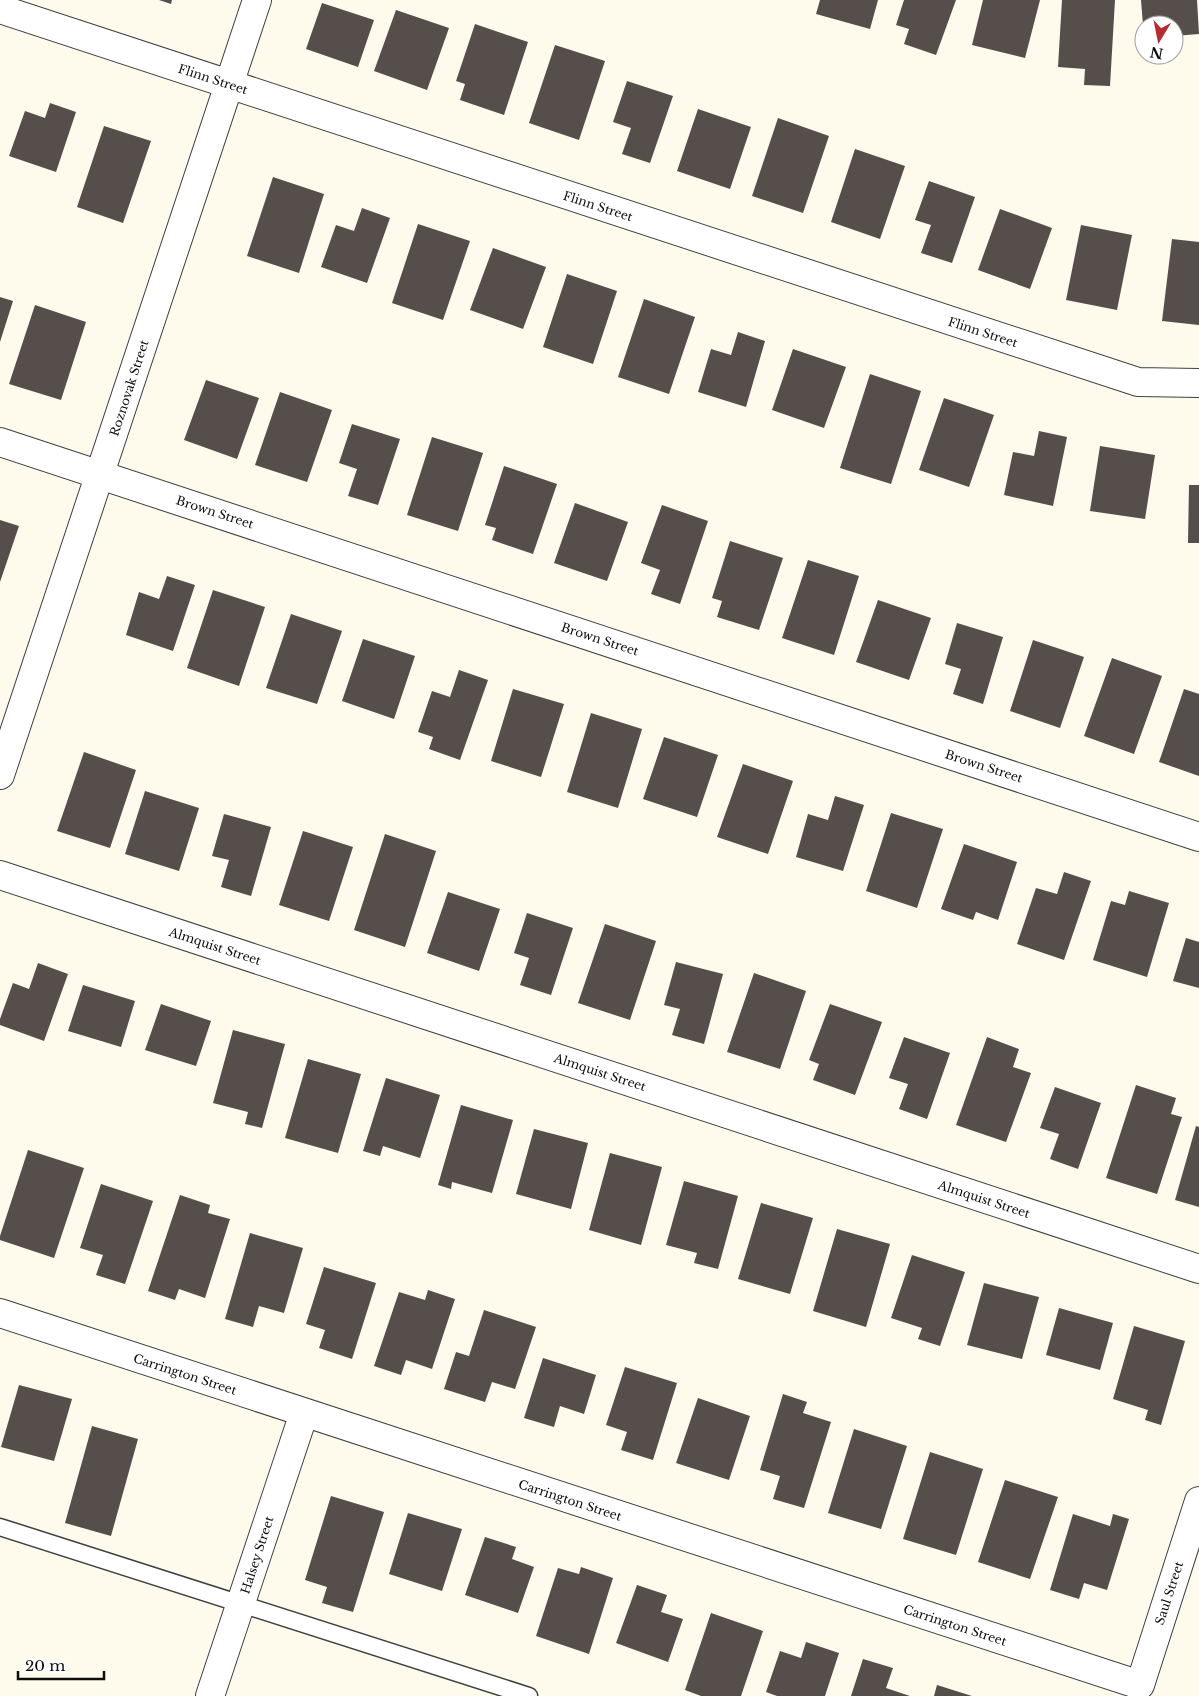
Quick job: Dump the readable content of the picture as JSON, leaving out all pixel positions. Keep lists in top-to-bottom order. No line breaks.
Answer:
{"streets":{"street":["Flinn Street","Roznovak Street","Brown Street","Almquist Street","Carrington Street","Halsey Street","Saul Street"]},"crossings":[["Flinn Street","Roznovak Street"],["Roznovak Street","Brown Street"],["Carrington Street","Halsey Street"],["Carrington Street","Saul Street"]],"scale_bar":"20 m","north":"bottom"}
